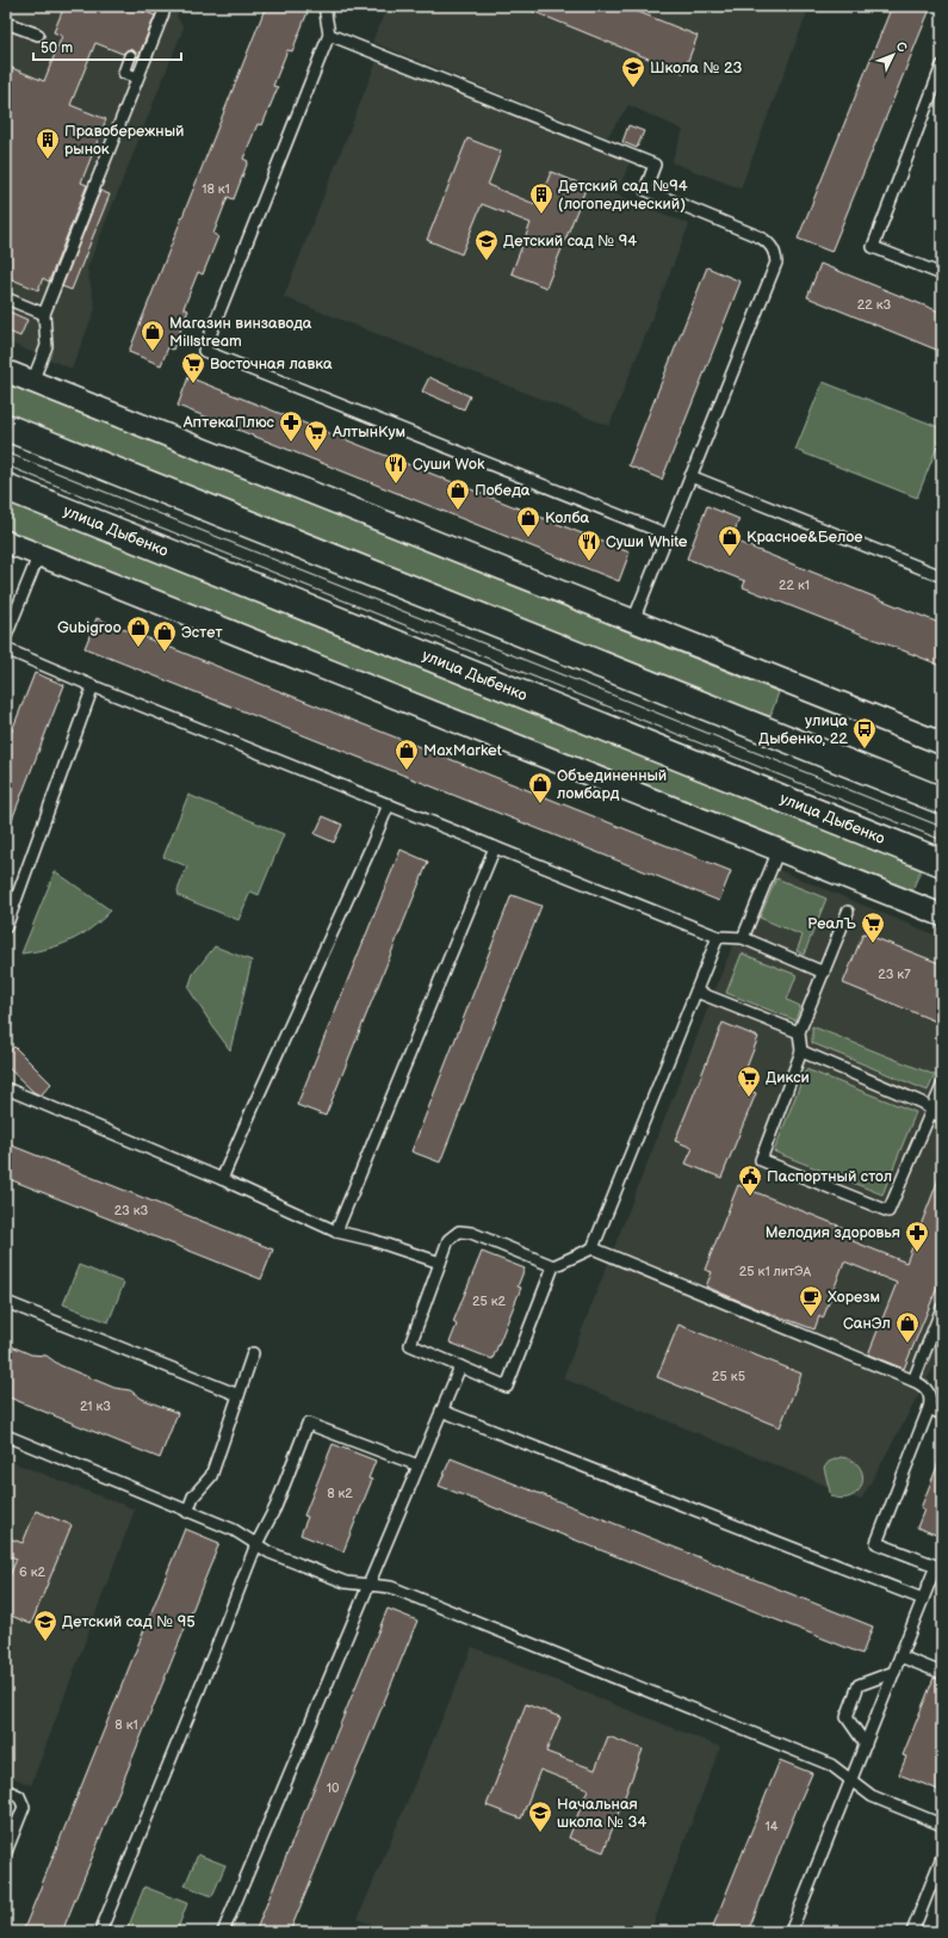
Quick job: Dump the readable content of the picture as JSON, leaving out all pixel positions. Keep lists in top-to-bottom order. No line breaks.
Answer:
{"streets":{"main road":["улица Дыбенко"]},"places":{"school or university":["Школа № 23","Детский сад № 94","Детский сад № 95","Начальная школа № 34"],"building":["Правобережный рынок","Детский сад №94 (логопедический)"],"shop":["Магазин винзавода Millstream","Победа","Колба","Красное&Белое","Gubigroo","Эстет","MaxMarket","Объединенный ломбард","СанЭл"],"supermarket":["Восточная лавка","АлтынКум","РеалЪ","Дикси"],"pharmacy":["АптекаПлюс","Мелодия здоровья"],"restaurant":["Суши Wok","Суши White"],"bus stop":["улица Дыбенко, 22"],"public building":["Паспортный стол"],"cafe":["Хорезм"]},"house_numbers":["18 к1","22 к3","22 к1","23 к7","23 к3","25 к1 литЭА","25 к2","25 к5","21 к3","8 к2","6 к2","8 к1","10","14"],"scale_bar":"50 m","north":"top right"}
